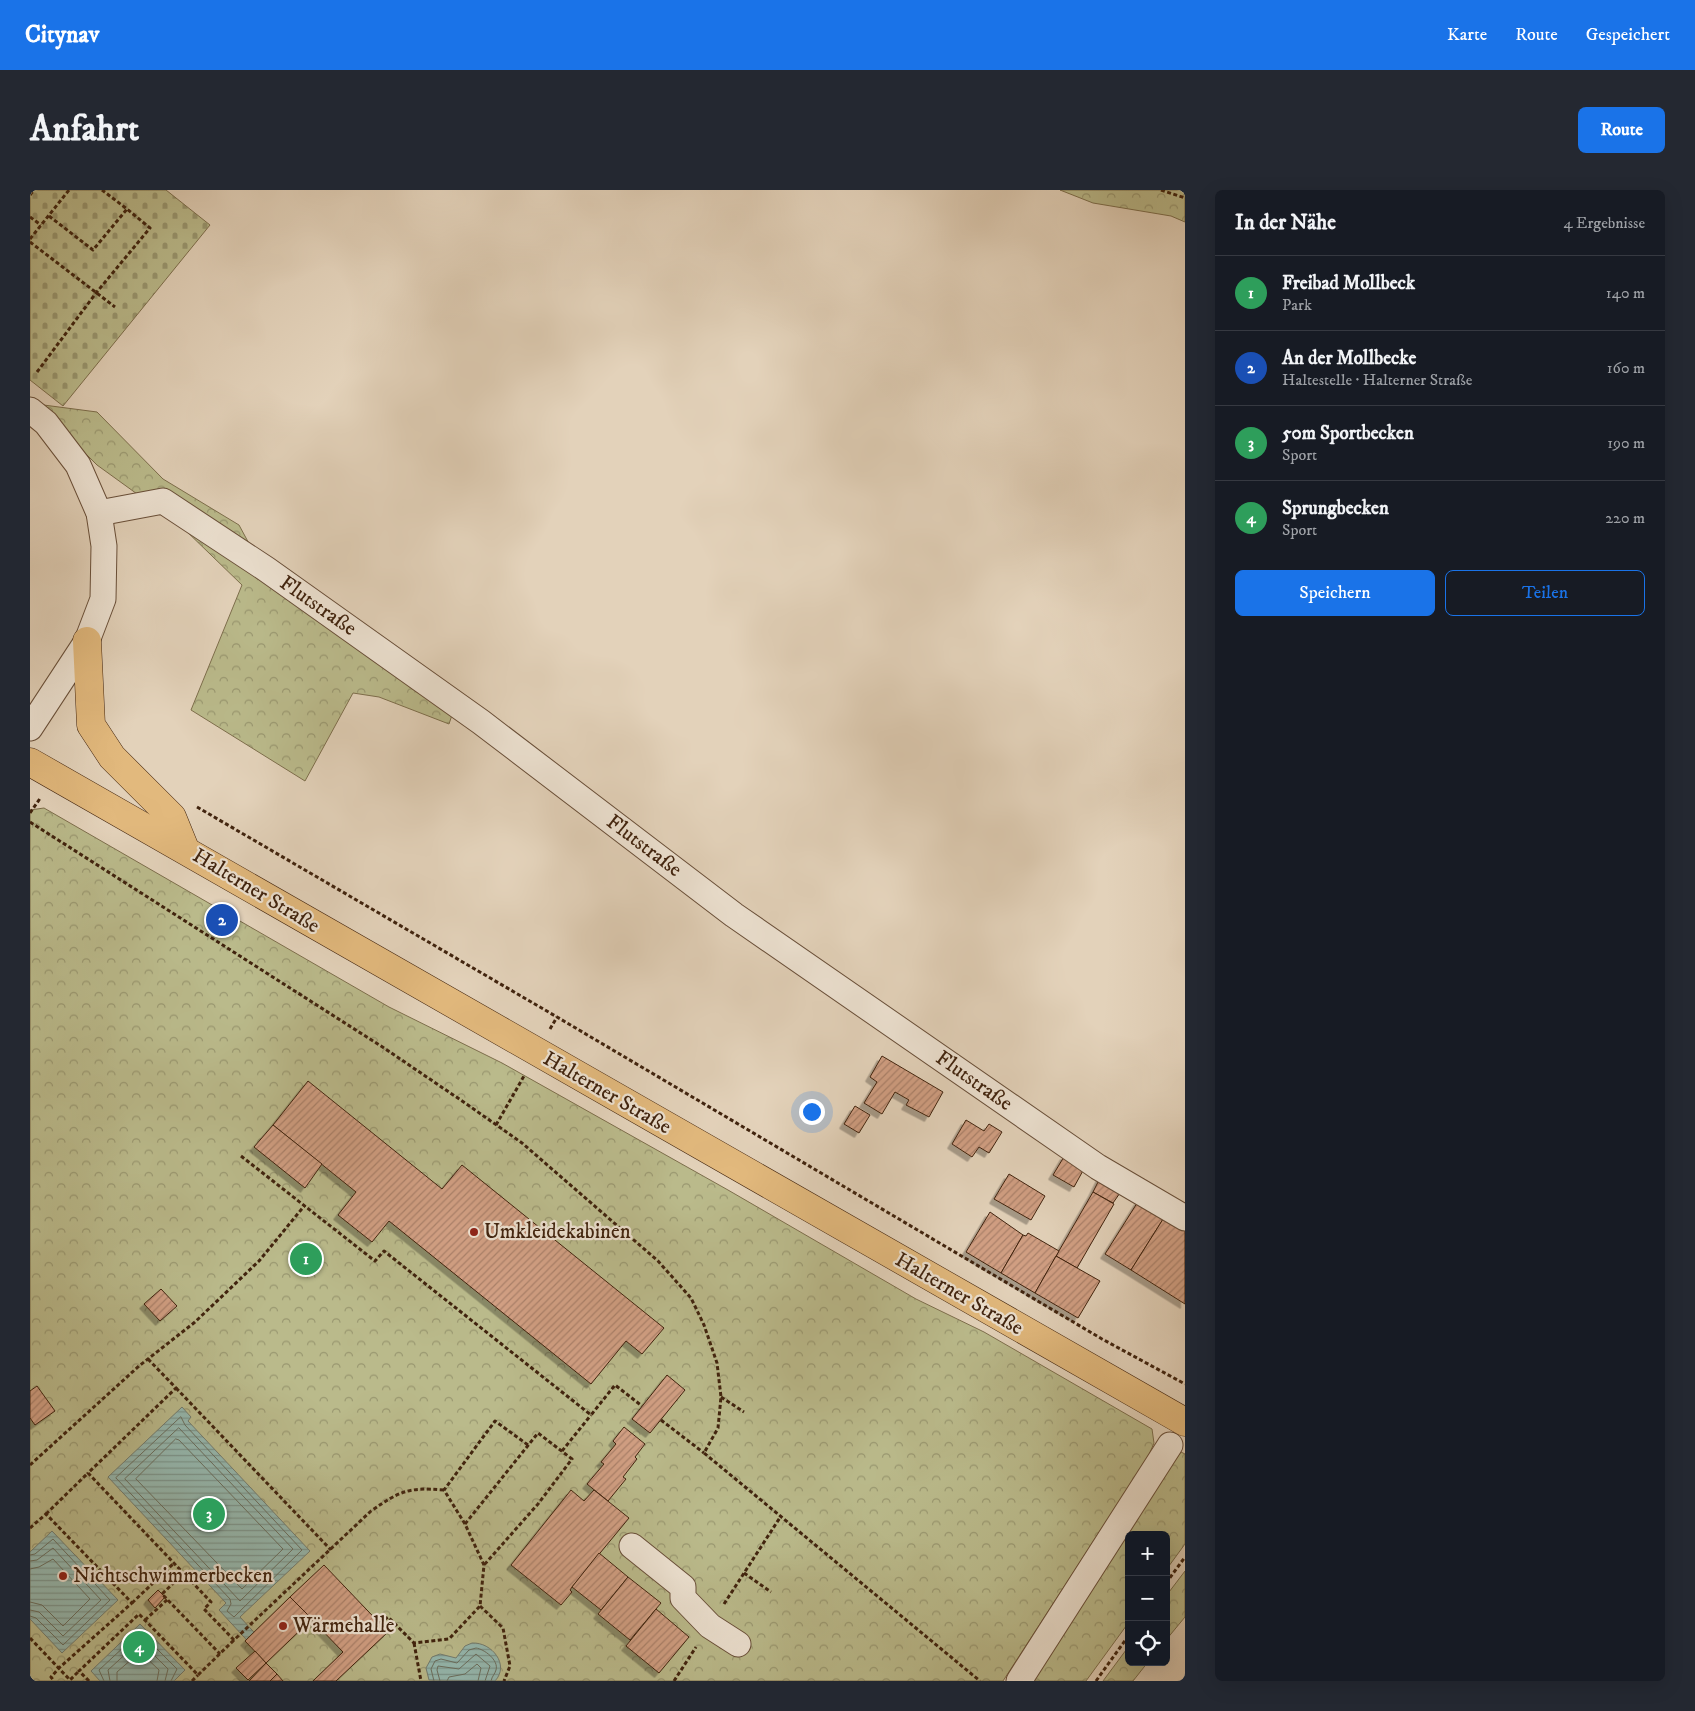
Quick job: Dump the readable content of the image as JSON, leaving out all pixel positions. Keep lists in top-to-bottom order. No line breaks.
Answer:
{"streets":{"main road":["Halterner Straße"],"street":["Flutstraße"]},"places":["Umkleidekabinen","Nichtschwimmerbecken","Wärmehalle"],"page":{"header":"Citynav","nav":["Karte","Route","Gespeichert"],"buttons":["Route",["Speichern","Teilen"]],"title":"Anfahrt","heading":["In der Nähe","4 Ergebnisse"],"list":[{"mark":"1","name":"Freibad Mollbeck","note":"Park","value":"140 m"},{"mark":"2","name":"An der Mollbecke","note":"Haltestelle · Halterner Straße","value":"160 m"},{"mark":"3","name":"50m Sportbecken","note":"Sport","value":"190 m"},{"mark":"4","name":"Sprungbecken","note":"Sport","value":"220 m"}],"pins":["2","1","3","4"],"map_buttons":["+","−"]}}
